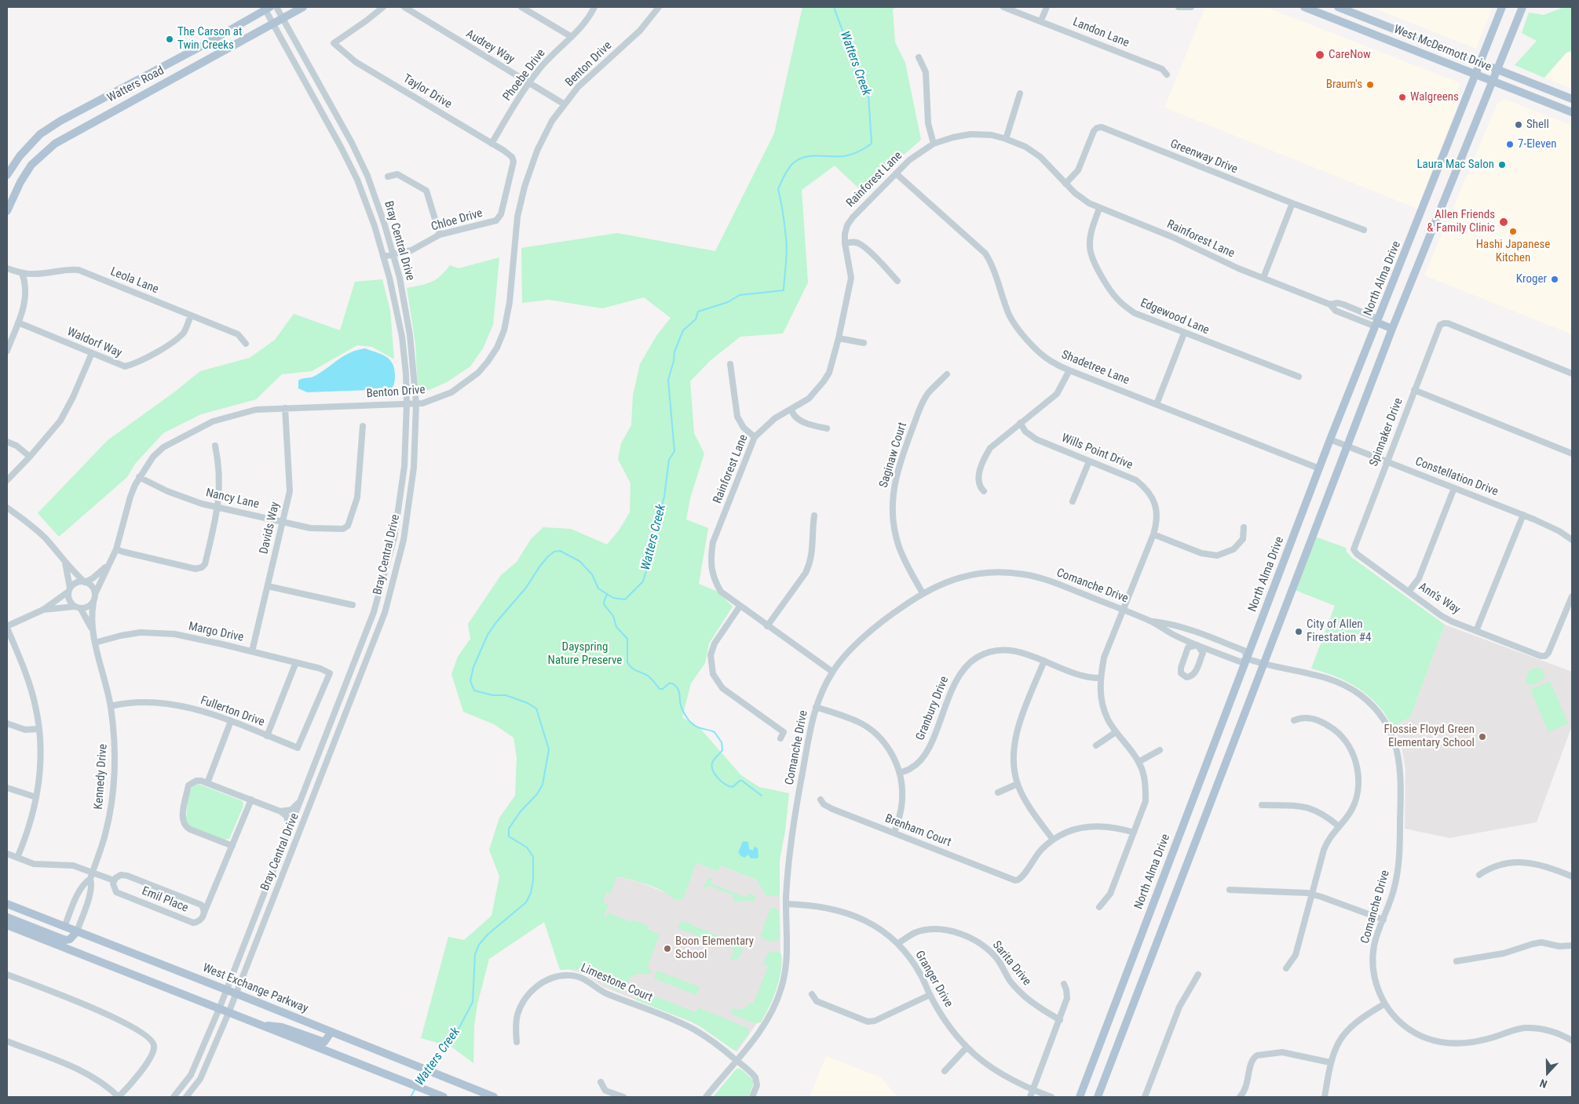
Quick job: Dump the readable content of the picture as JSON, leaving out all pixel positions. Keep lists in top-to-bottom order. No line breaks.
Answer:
{"streets":{"main road":["West McDermott Drive","Watters Road","North Alma Drive","West Exchange Parkway"],"street":["Landon Lane","Audrey Way","Benton Drive","Phoebe Drive","Taylor Drive","Greenway Drive","Rainforest Lane","Chloe Drive","Bray Central Drive","Leola Lane","Edgewood Lane","Waldorf Way","Shadetree Lane","Spinnaker Drive","Wills Point Drive","Saginaw Court","Constellation Drive","Nancy Lane","Davids Way","Comanche Drive","Ann's Way","Margo Drive","Granbury Drive","Fullerton Drive","Kennedy Drive","Brenham Court","Emil Place","Sarita Drive","Granger Drive","Limestone Court"]},"crossings":[["Audrey Way","Benton Drive"],["Audrey Way","Phoebe Drive"],["West McDermott Drive","North Alma Drive"],["Benton Drive","Bray Central Drive"],["Benton Drive","Nancy Lane"],["Benton Drive","Davids Way"],["Benton Drive","Kennedy Drive"],["Phoebe Drive","Taylor Drive"],["Watters Road","Bray Central Drive"],["Taylor Drive","Chloe Drive"],["Greenway Drive","Rainforest Lane"],["Rainforest Lane","North Alma Drive"],["Rainforest Lane","Edgewood Lane"],["Rainforest Lane","Shadetree Lane"],["Rainforest Lane","Comanche Drive"],["Chloe Drive","Bray Central Drive"],["Bray Central Drive","West Exchange Parkway"],["North Alma Drive","Shadetree Lane"],["North Alma Drive","Constellation Drive"],["North Alma Drive","Comanche Drive"],["Leola Lane","Waldorf Way"],["Spinnaker Drive","Constellation Drive"],["Spinnaker Drive","Ann's Way"],["Wills Point Drive","Comanche Drive"],["Wills Point Drive","Granbury Drive"],["Saginaw Court","Comanche Drive"],["Nancy Lane","Davids Way"],["Davids Way","Margo Drive"],["Comanche Drive","Granger Drive"],["Comanche Drive","Limestone Court"],["Margo Drive","Fullerton Drive"],["Margo Drive","Kennedy Drive"],["Fullerton Drive","Kennedy Drive"],["Kennedy Drive","Emil Place"],["Kennedy Drive","West Exchange Parkway"],["Sarita Drive","Granger Drive"]],"water":["Watters Creek"],"parks":["Dayspring Nature Preserve"],"places":["The Carson at Twin Creeks","CareNow","Braum's","Walgreens","Shell","7-Eleven","Laura Mac Salon","Allen Friends & Family Clinic","Hashi Japanese Kitchen","Kroger","City of Allen Firestation #4","Flossie Floyd Green Elementary School","Boon Elementary School"],"north":"bottom"}
